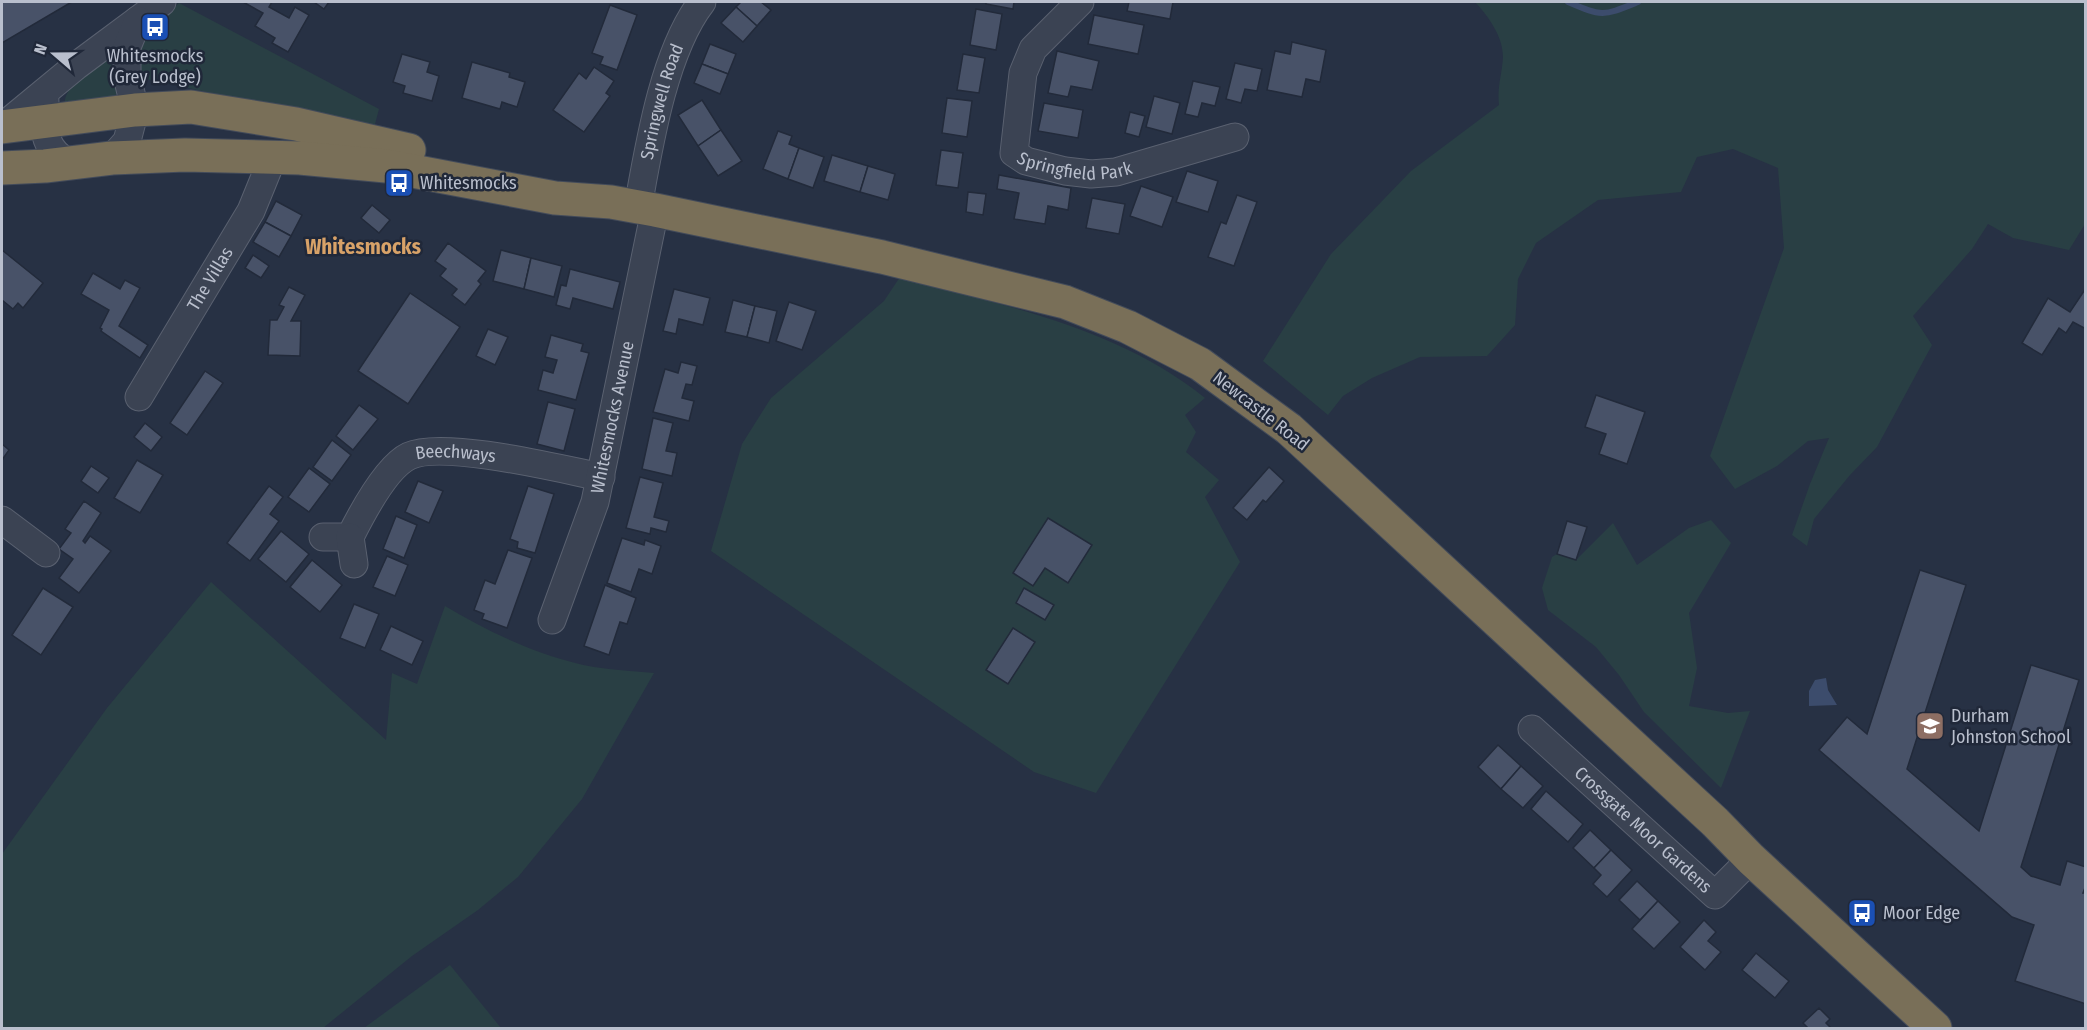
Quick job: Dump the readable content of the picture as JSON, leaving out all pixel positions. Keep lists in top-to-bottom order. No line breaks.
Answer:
{"streets":{"highway":["Newcastle Road"],"street":["Springwell Road","Springfield Park","The Villas","Whitesmocks Avenue","Beechways","Crossgate Moor Gardens"]},"crossings":[["Springwell Road","Newcastle Road"],["Springwell Road","Whitesmocks Avenue"],["Newcastle Road","Whitesmocks Avenue"],["Newcastle Road","Crossgate Moor Gardens"],["Whitesmocks Avenue","Beechways"]],"districts":["Whitesmocks"],"places":{"bus stop":["Whitesmocks (Grey Lodge)","Whitesmocks","Moor Edge"],"school or university":["Durham Johnston School"]},"north":"left"}
